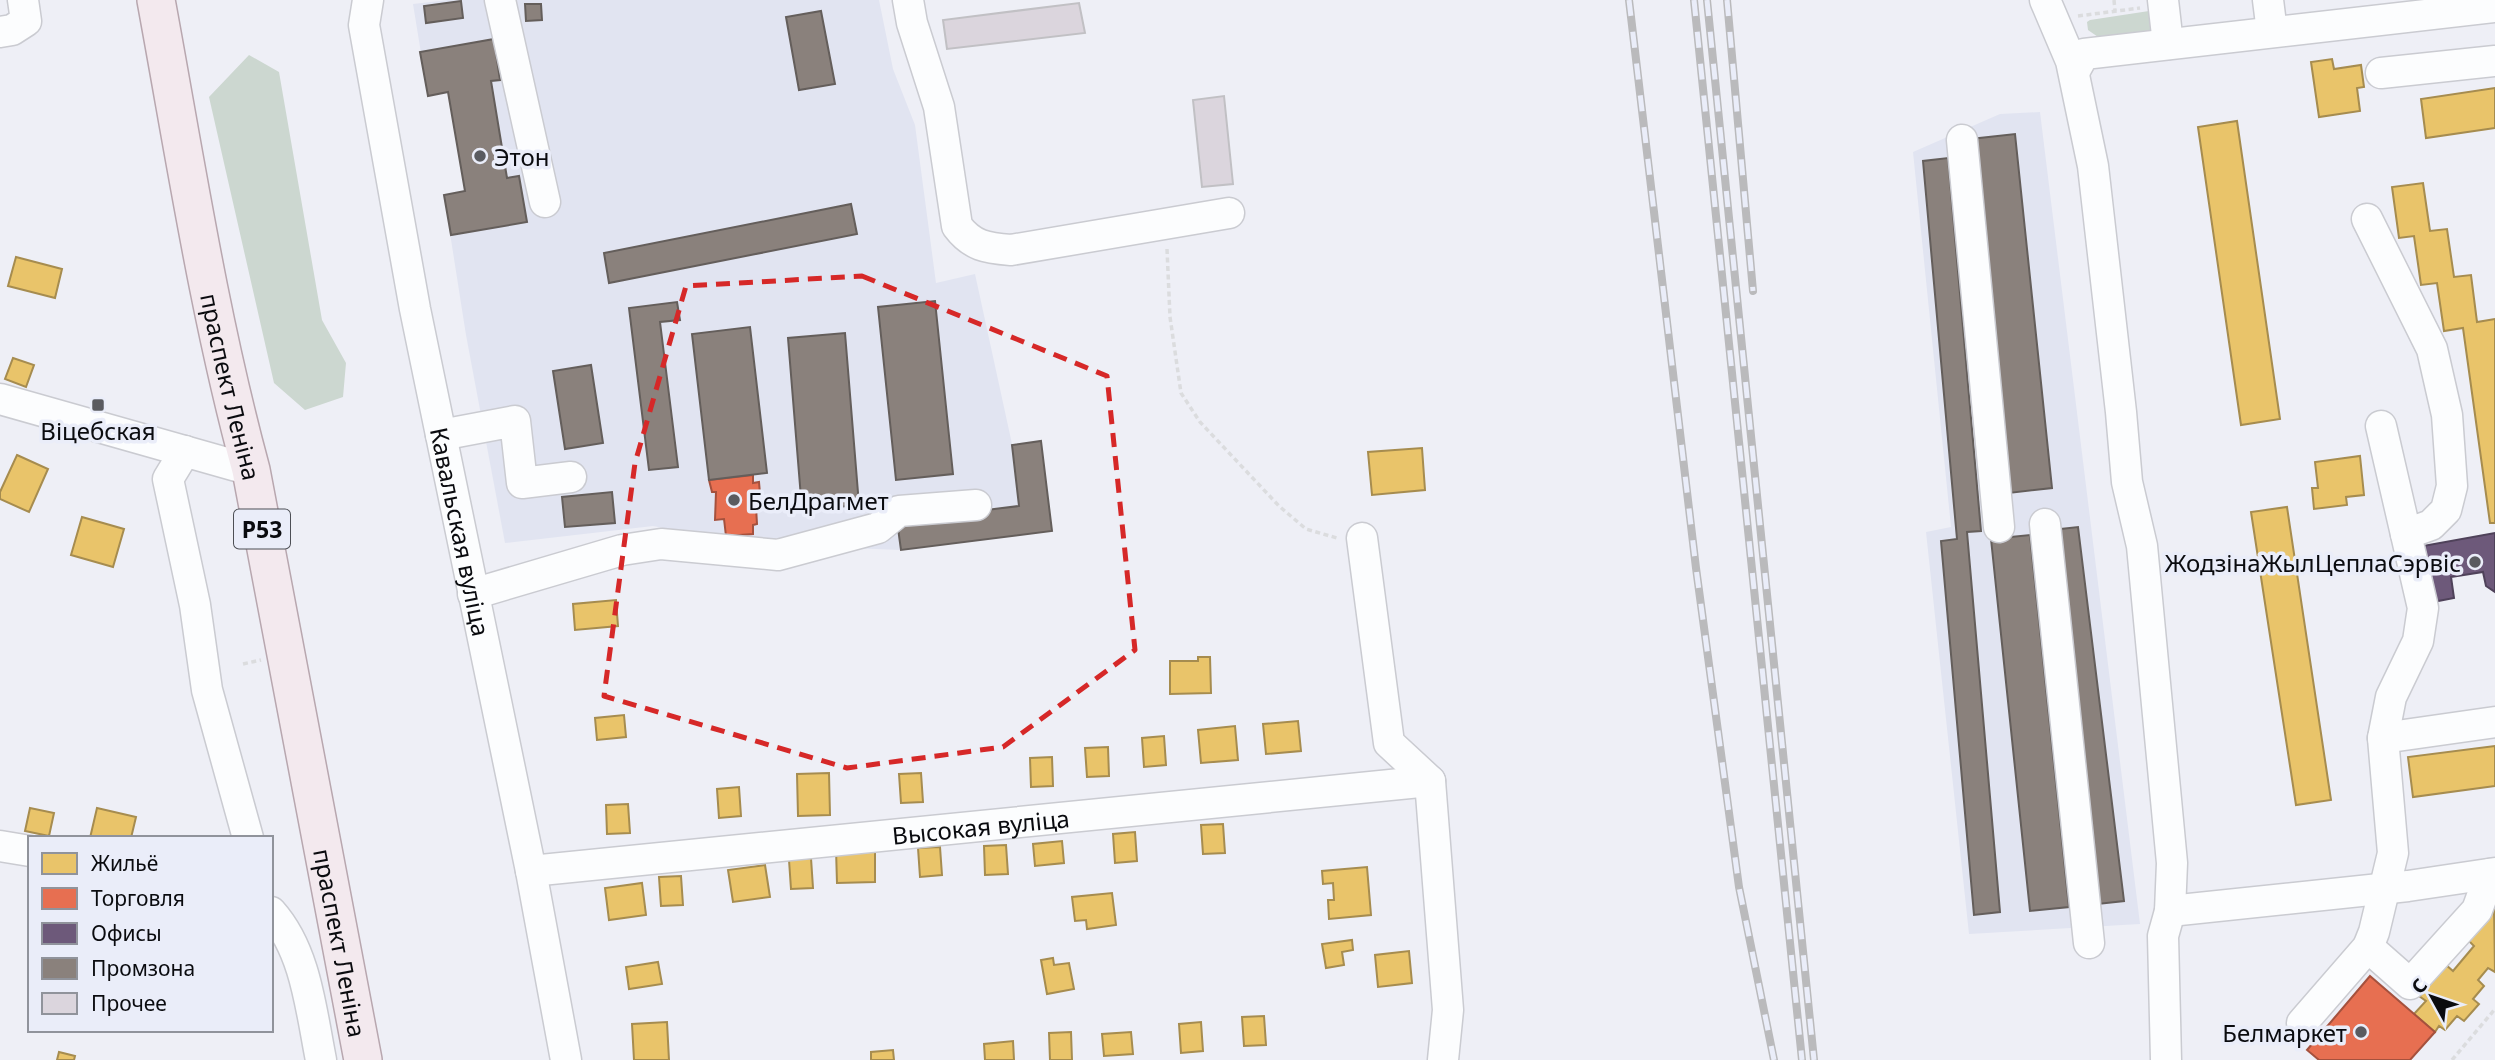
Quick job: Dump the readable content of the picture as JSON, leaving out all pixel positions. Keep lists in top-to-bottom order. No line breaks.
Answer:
{"streets":{"main road":["праспект Леніна","Р53"],"street":["Кавальская вуліца","Высокая вуліца"]},"crossings":[["Кавальская вуліца","Высокая вуліца"]],"places":{"other":["Этон","БелДрагмет","ЖодзінаЖылЦеплаСэрвіс","Белмаркет"],"transit":["Віцебская"]},"legend":["Жильё","Торговля","Офисы","Промзона","Прочее"],"north":"top left"}
